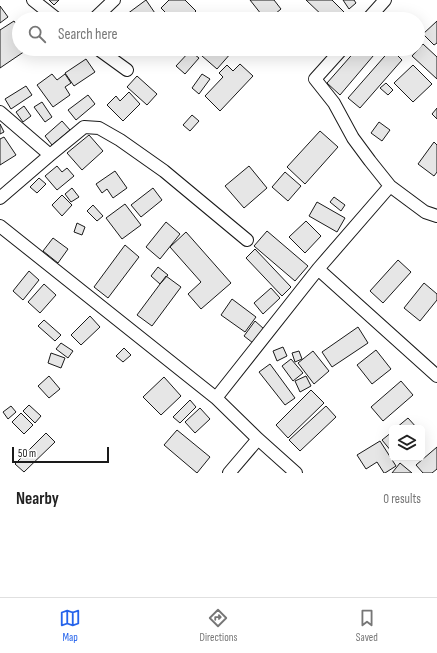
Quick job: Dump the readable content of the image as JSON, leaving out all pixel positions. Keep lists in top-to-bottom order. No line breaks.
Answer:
{"scale_bar":"50 m","page":{"search":"Search here","scale":"50 m","heading":["Nearby","0 results"],"nav":["Map","Directions","Saved"]}}
